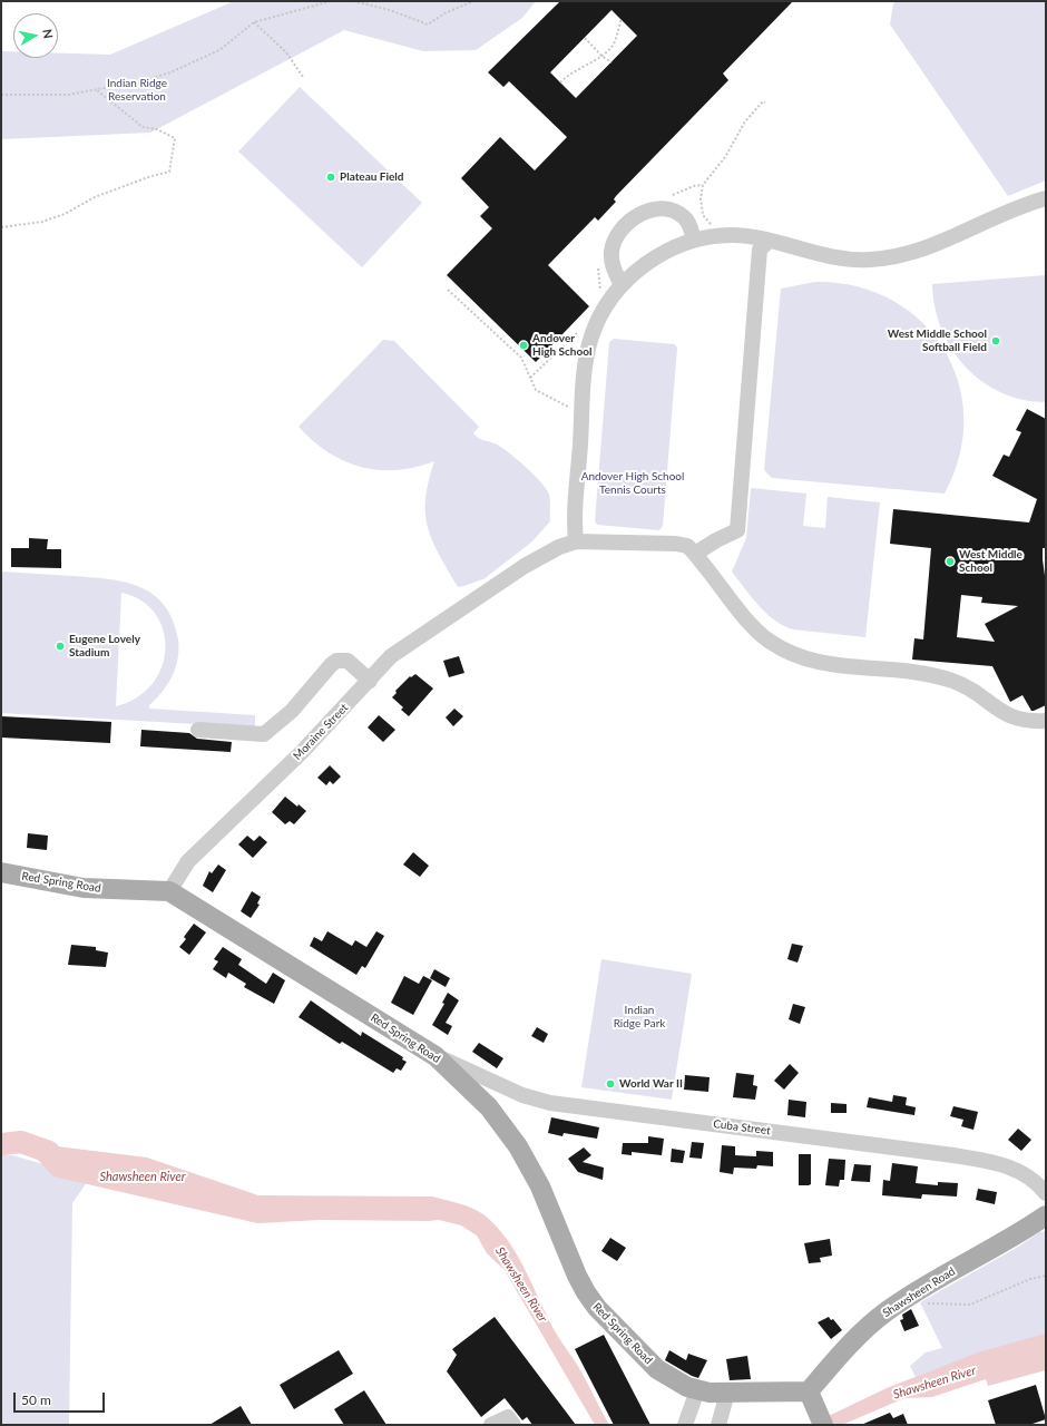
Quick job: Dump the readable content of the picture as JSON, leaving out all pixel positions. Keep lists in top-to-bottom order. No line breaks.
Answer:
{"streets":{"main road":["Red Spring Road","Shawsheen Road"],"street":["Moraine Street","Cuba Street"]},"crossings":[["Moraine Street","Red Spring Road"],["Red Spring Road","Cuba Street"],["Red Spring Road","Shawsheen Road"]],"water":["Shawsheen River"],"parks":["Indian Ridge Reservation","Andover High School Tennis Courts","Indian Ridge Park"],"places":["Plateau Field","West Middle School Softball Field","Andover High School","West Middle School","Eugene Lovely Stadium","World War II"],"scale_bar":"50 m","north":"right"}
